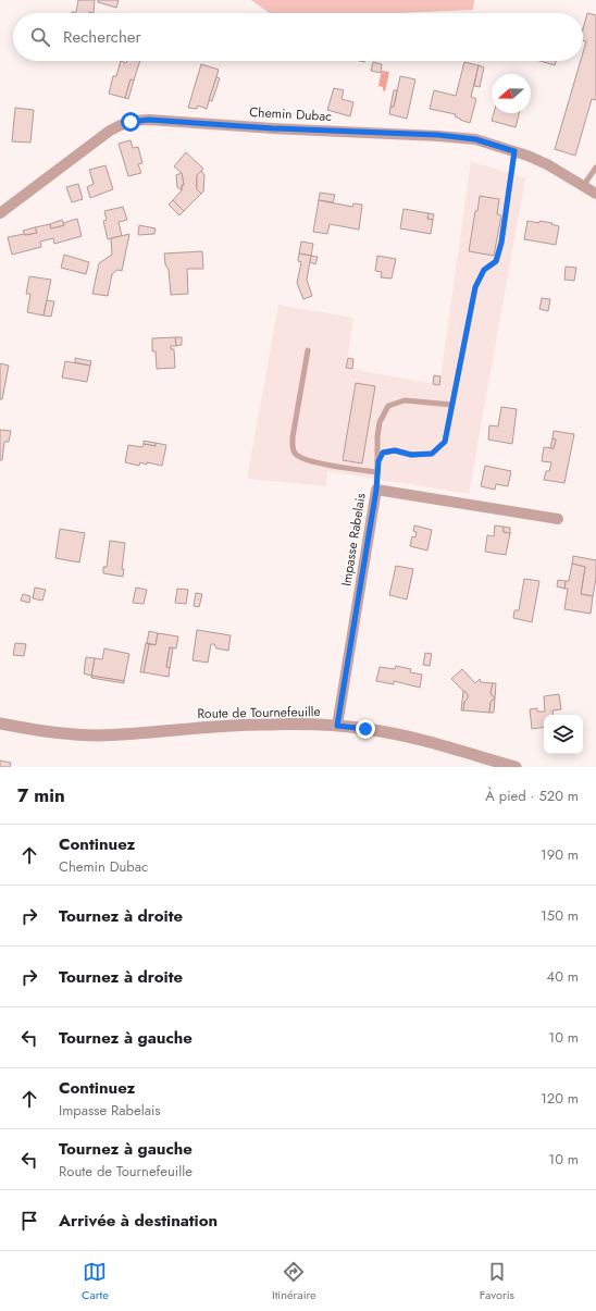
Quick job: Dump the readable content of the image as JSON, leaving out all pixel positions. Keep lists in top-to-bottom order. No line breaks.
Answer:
{"streets":{"street":["Chemin Dubac","Impasse Rabelais","Route de Tournefeuille"]},"crossings":[["Impasse Rabelais","Route de Tournefeuille"]],"north":"left","page":{"search":"Rechercher","heading":["7 min","À pied · 520 m"],"list":[["Continuez","Chemin Dubac","190 m"],["Tournez à droite","150 m"],["Tournez à droite","40 m"],["Tournez à gauche","10 m"],["Continuez","Impasse Rabelais","120 m"],["Tournez à gauche","Route de Tournefeuille","10 m"],"Arrivée à destination"],"nav":["Carte","Itinéraire","Favoris"]}}
